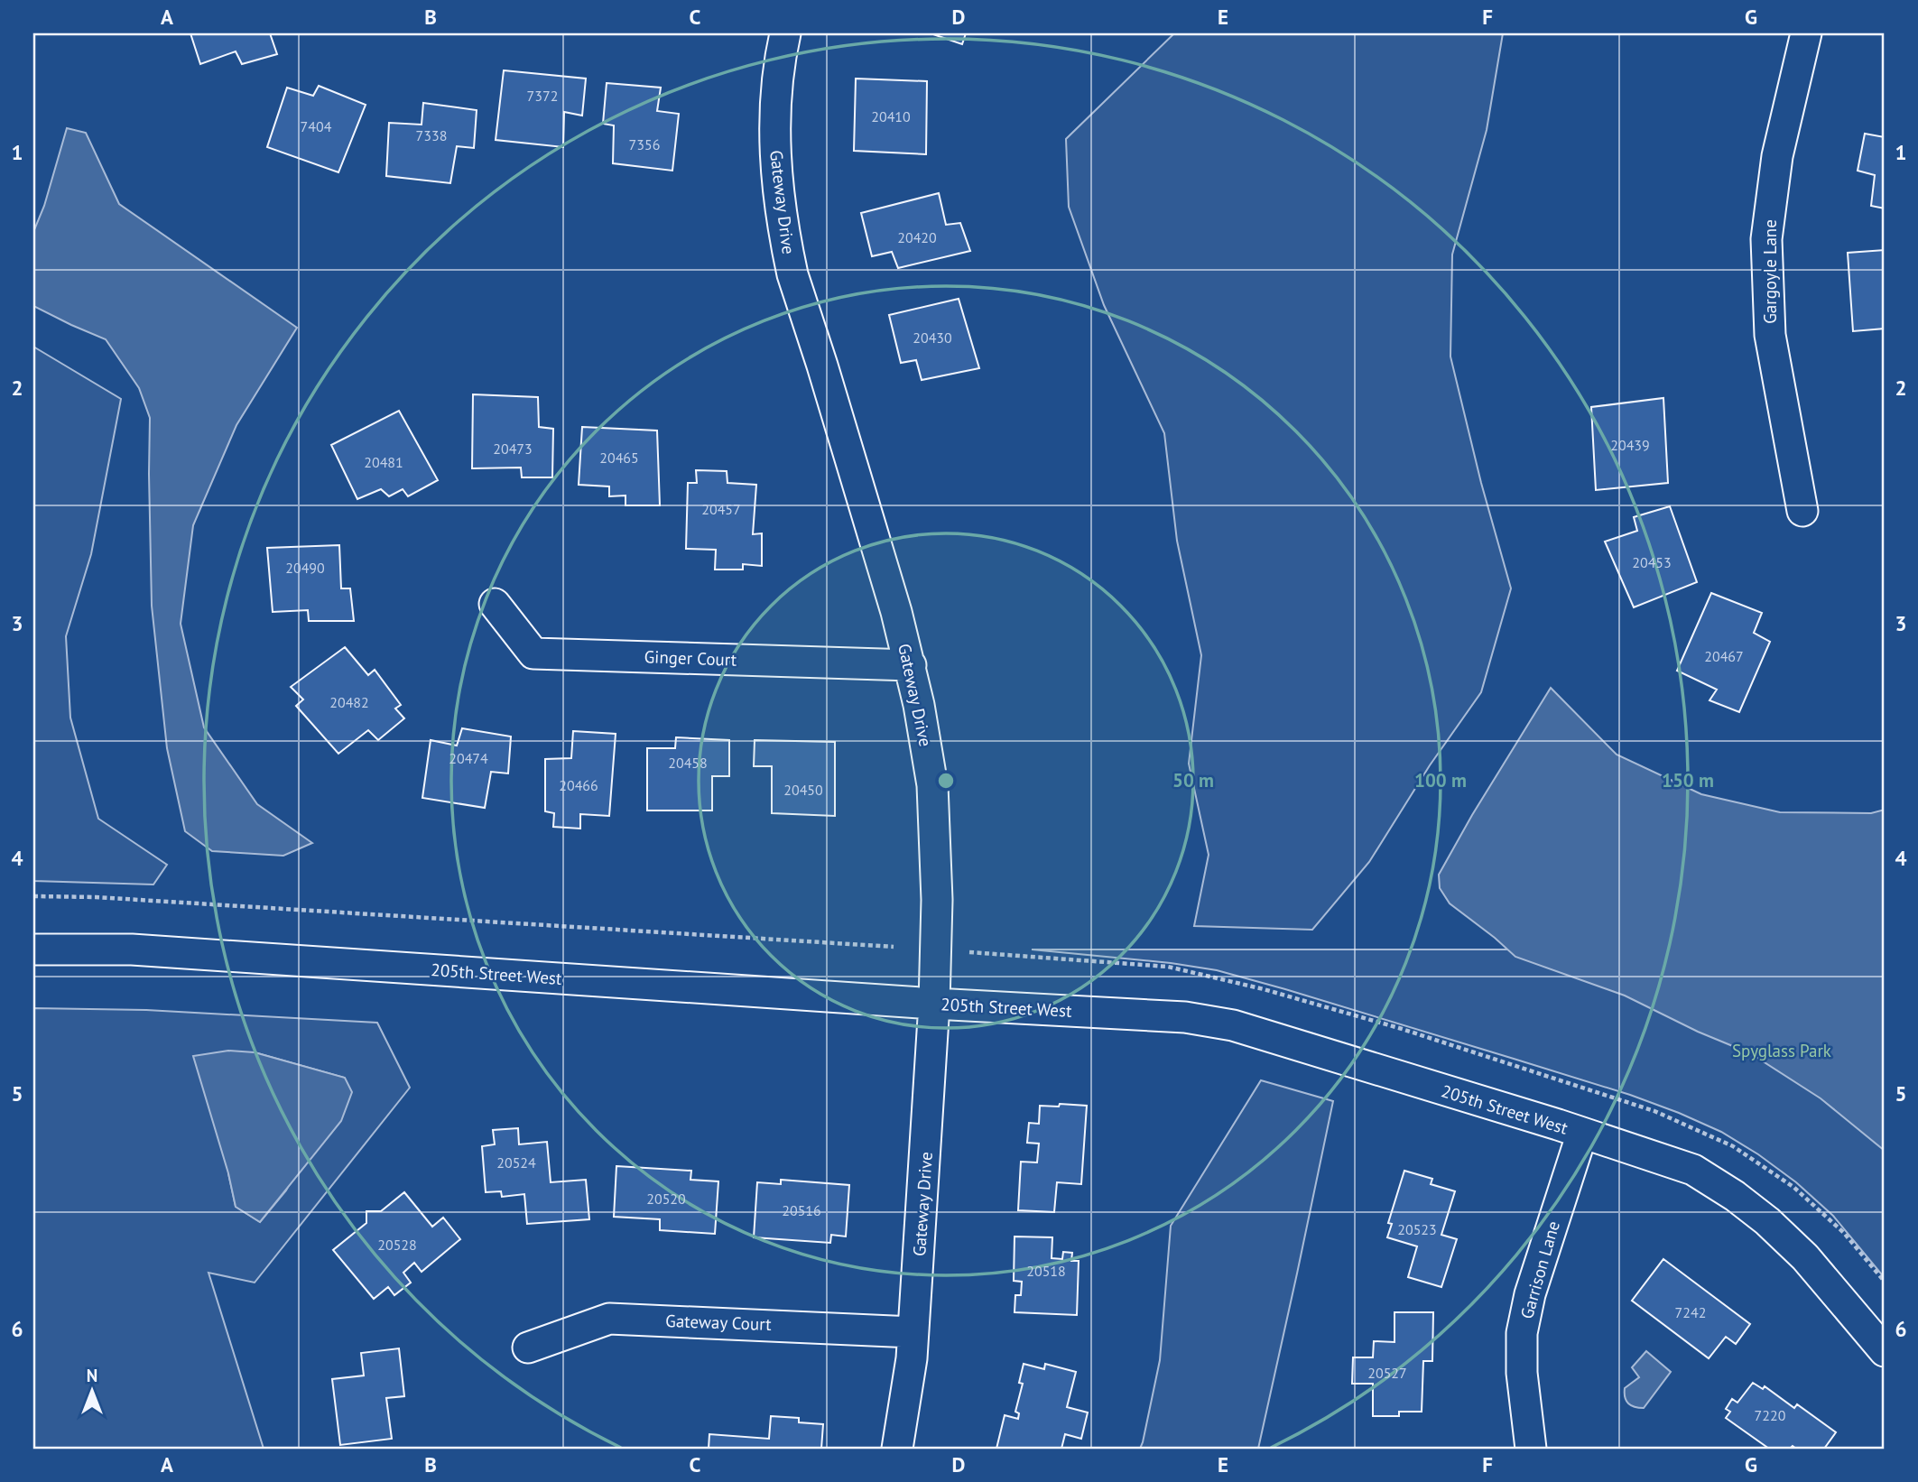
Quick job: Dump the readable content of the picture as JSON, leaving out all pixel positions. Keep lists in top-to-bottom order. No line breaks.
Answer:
{"streets":{"street":["Gateway Drive","Gargoyle Lane","Ginger Court","205th Street West","Garrison Lane","Gateway Court"]},"crossings":[["Gateway Drive","Ginger Court"],["Gateway Drive","205th Street West"],["Gateway Drive","Gateway Court"],["205th Street West","Garrison Lane"]],"parks":["Spyglass Park"],"house_numbers":["7372","20410","7404","7338","7356","20420","20430","20439","20473","20465","20481","20457","20453","20490","20467","20482","20474","20458","20466","20450","20524","20520","20516","20523","20528","20518","7242","20527","7220"],"north":"top","grid":{"columns":["A","B","C","D","E","F","G"],"rows":["1","2","3","4","5","6"]},"rings":["50 m","100 m","150 m"]}
